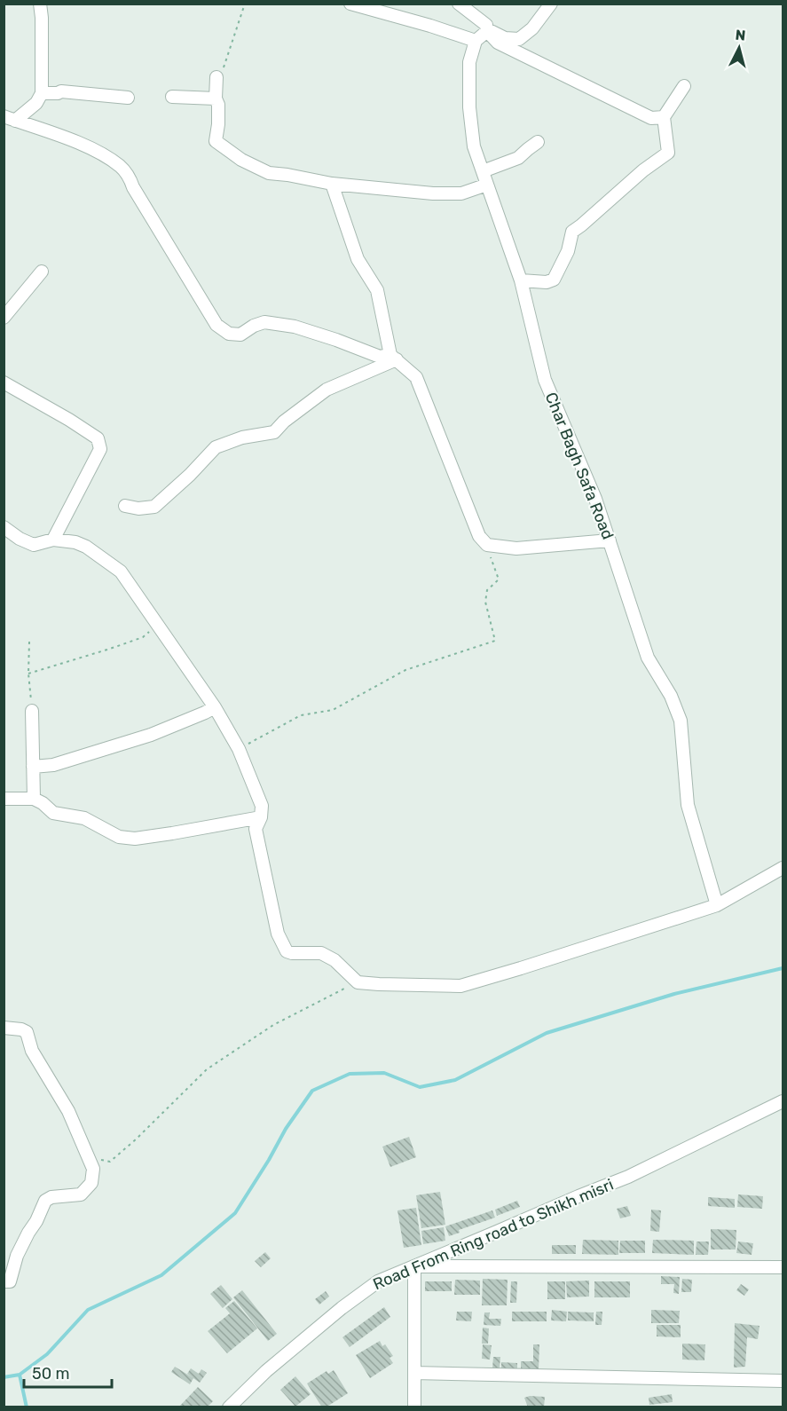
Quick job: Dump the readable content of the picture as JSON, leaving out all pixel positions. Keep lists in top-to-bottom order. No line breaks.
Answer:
{"streets":{"street":["Char Bagh Safa Road","Road From Ring road to Shikh misri"]},"scale_bar":"50 m","north":"top"}
